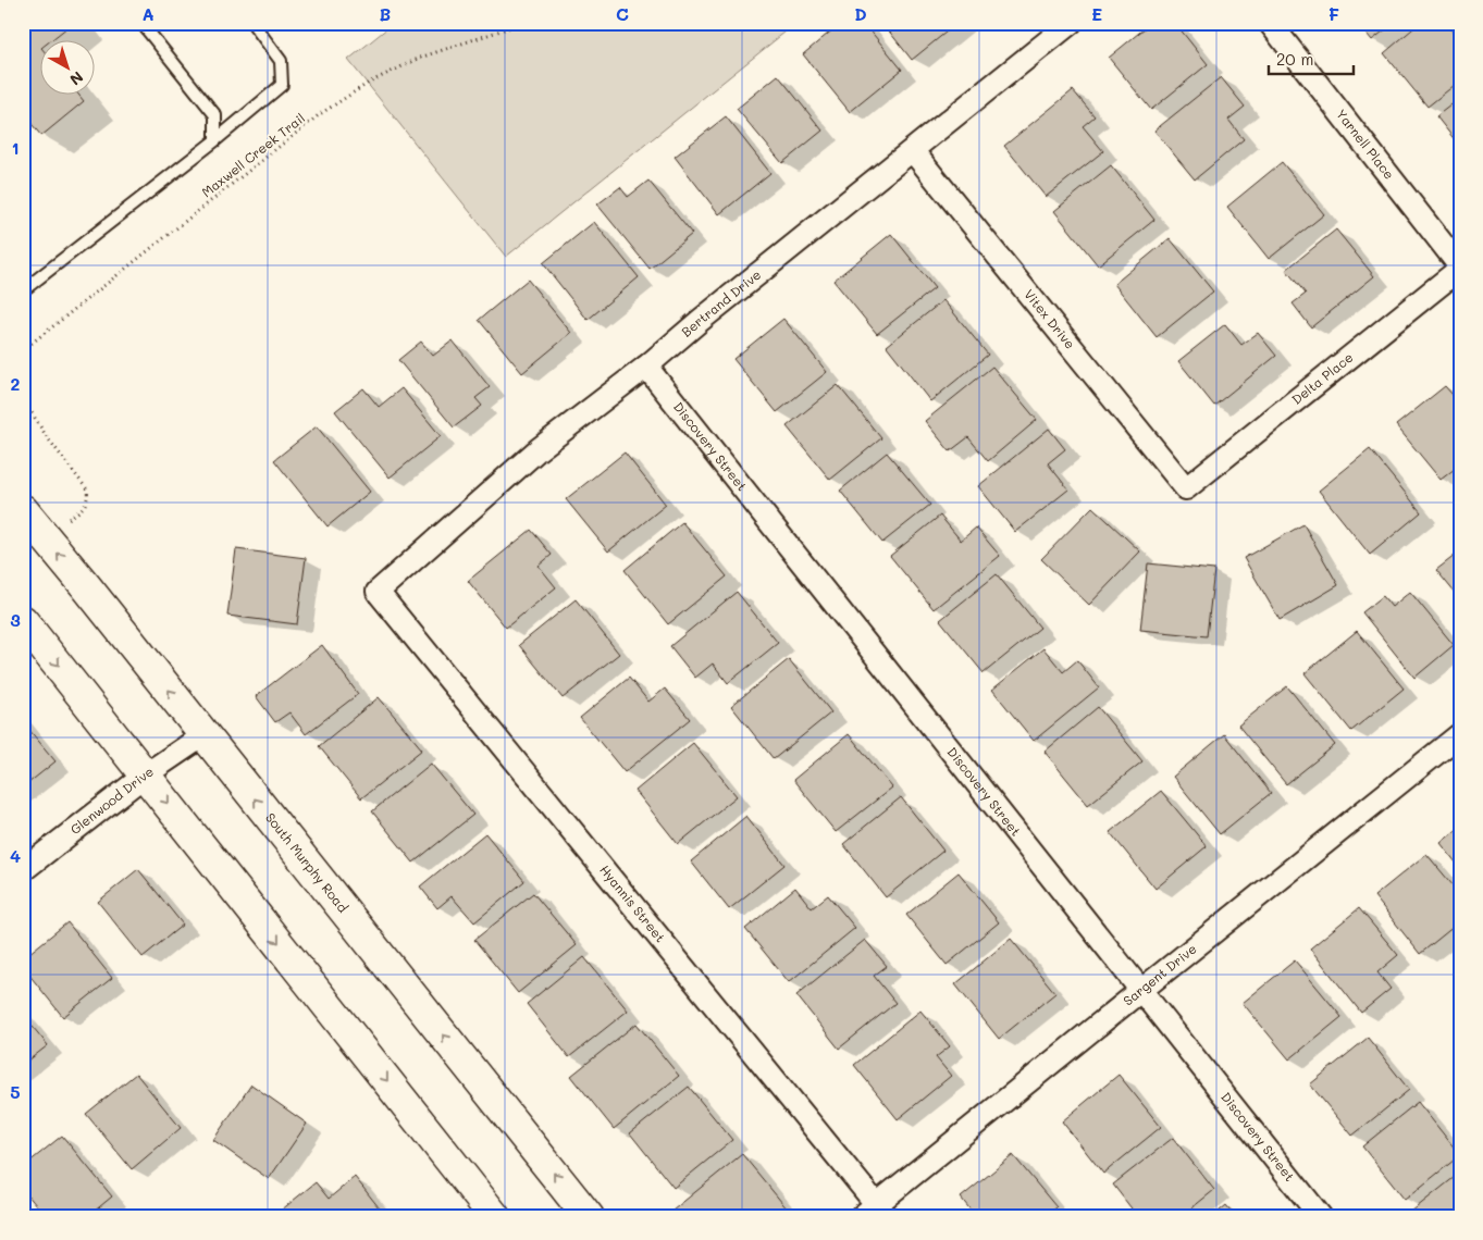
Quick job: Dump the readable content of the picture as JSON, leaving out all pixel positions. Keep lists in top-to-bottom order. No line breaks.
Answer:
{"streets":{"main road":["South Murphy Road"],"street":["Yarnell Place","Bertrand Drive","Vitex Drive","Delta Place","Discovery Street","Glenwood Drive","Hyannis Street","Sargent Drive"],"path":["Maxwell Creek Trail"]},"crossings":[["Yarnell Place","Delta Place"],["Bertrand Drive","Vitex Drive"],["Bertrand Drive","Discovery Street"],["Bertrand Drive","Hyannis Street"],["Vitex Drive","Delta Place"],["Discovery Street","Sargent Drive"],["Glenwood Drive","South Murphy Road"],["Hyannis Street","Sargent Drive"]],"scale_bar":"20 m","north":"bottom right","grid":{"columns":["A","B","C","D","E","F"],"rows":["1","2","3","4","5"]}}
